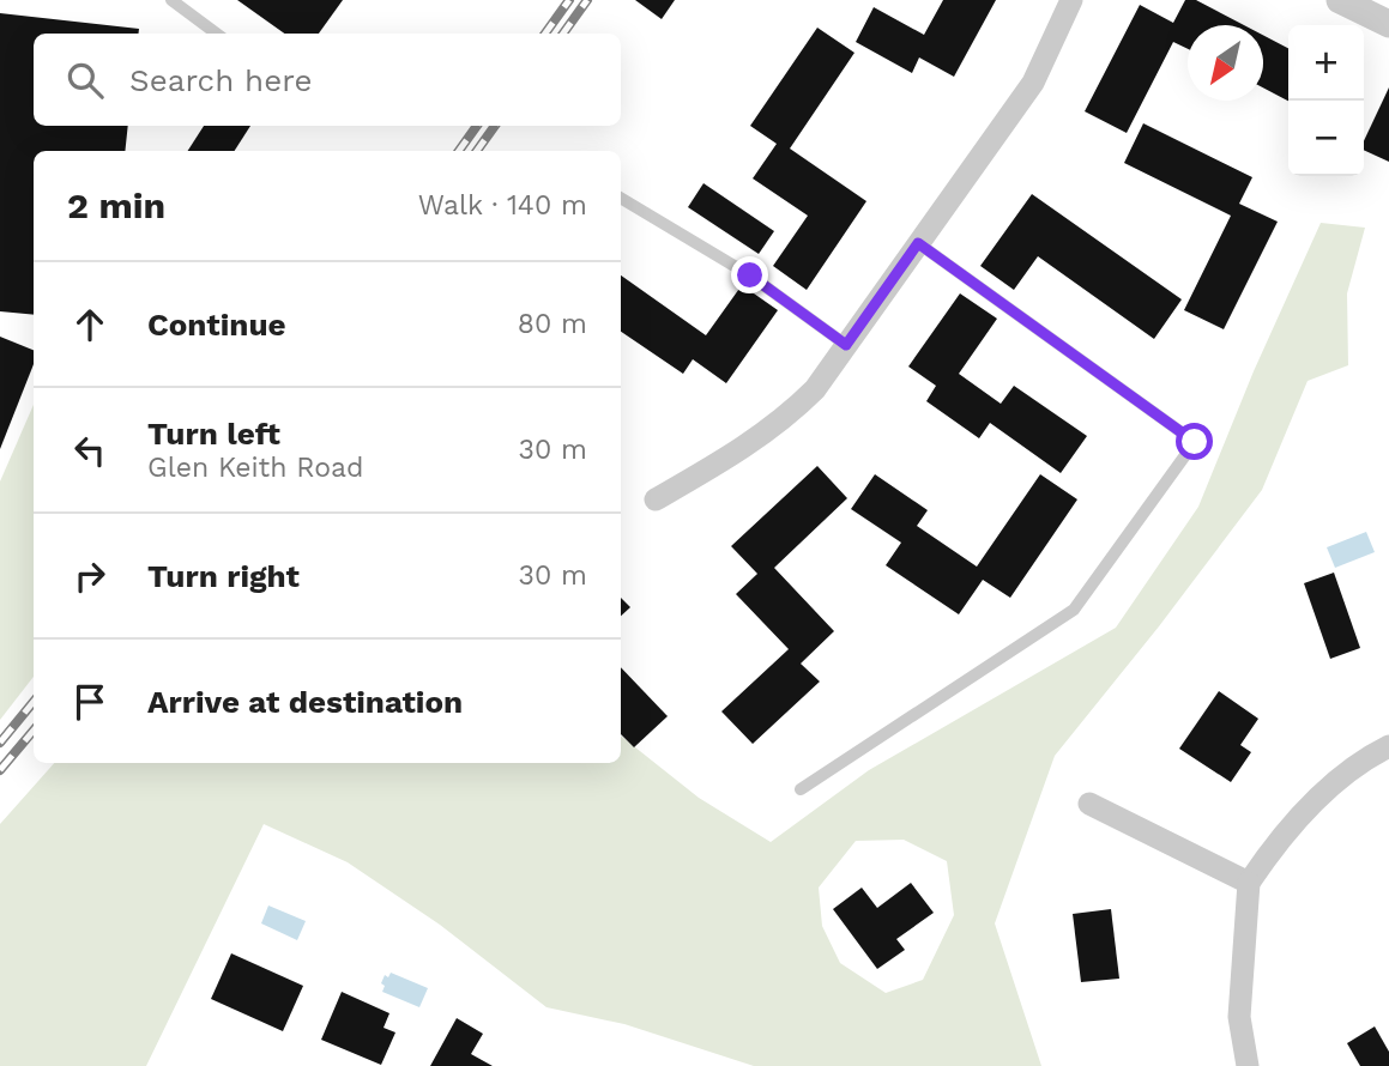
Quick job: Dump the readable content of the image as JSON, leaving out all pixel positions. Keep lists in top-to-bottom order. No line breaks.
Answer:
{"north":"bottom left","page":{"map_buttons":["+","−"],"search":"Search here","heading":["2 min","Walk · 140 m"],"list":[["Continue","80 m"],["Turn left","Glen Keith Road","30 m"],["Turn right","30 m"],"Arrive at destination"]}}
